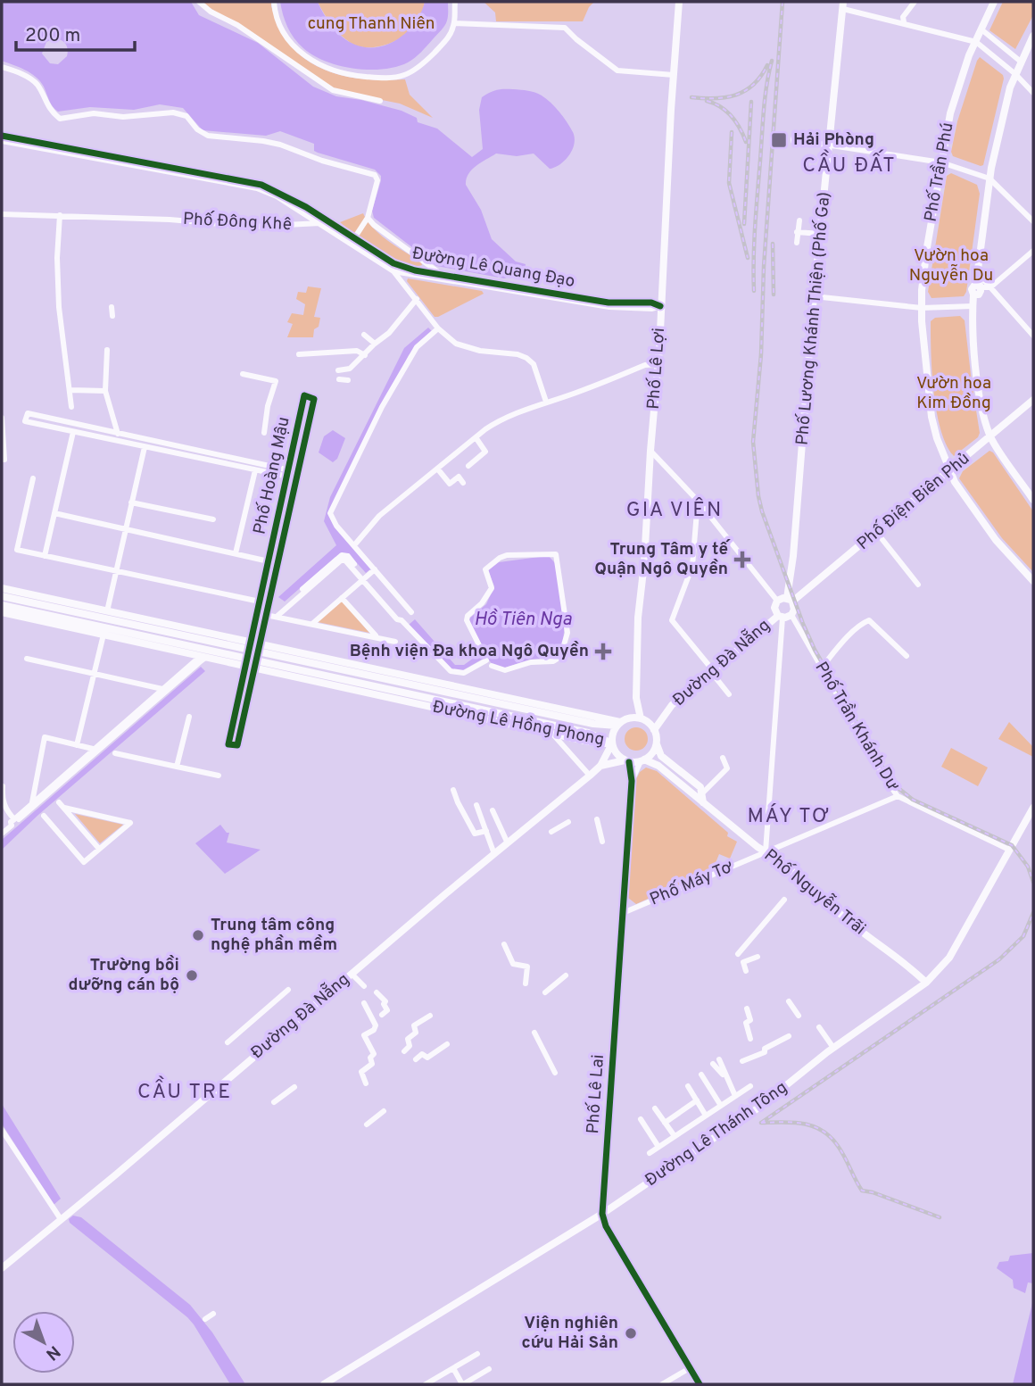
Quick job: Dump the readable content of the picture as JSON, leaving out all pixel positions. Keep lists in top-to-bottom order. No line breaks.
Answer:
{"streets":{"main road":["Phố Trần Phú","Phố Lương Khánh Thiện (Phố Ga)","Phố Lê Lợi","Phố Điện Biên Phủ","Đường Đà Nẵng","Đường Lê Hồng Phong","Phố Nguyễn Trãi","Đường Lê Thánh Tông"],"street":["Phố Đông Khê","Đường Lê Quang Đạo","Phố Hoàng Mậu","Phố Trần Khánh Dư","Phố Máy Tơ","Phố Lê Lai"]},"crossings":[["Phố Trần Phú","Phố Điện Biên Phủ"],["Phố Đông Khê","Đường Lê Quang Đạo"],["Đường Lê Quang Đạo","Phố Lê Lợi"],["Phố Lương Khánh Thiện (Phố Ga)","Phố Điện Biên Phủ"],["Phố Lương Khánh Thiện (Phố Ga)","Đường Đà Nẵng"],["Phố Lương Khánh Thiện (Phố Ga)","Phố Trần Khánh Dư"],["Phố Lê Lợi","Đường Đà Nẵng"],["Phố Lê Lợi","Đường Lê Hồng Phong"],["Phố Lê Lợi","Phố Nguyễn Trãi"],["Phố Lê Lợi","Phố Lê Lai"],["Phố Hoàng Mậu","Đường Lê Hồng Phong"],["Phố Điện Biên Phủ","Đường Đà Nẵng"],["Phố Điện Biên Phủ","Phố Trần Khánh Dư"],["Đường Đà Nẵng","Đường Lê Hồng Phong"],["Đường Đà Nẵng","Phố Trần Khánh Dư"],["Đường Đà Nẵng","Phố Nguyễn Trãi"],["Đường Đà Nẵng","Phố Lê Lai"],["Đường Lê Hồng Phong","Phố Nguyễn Trãi"],["Đường Lê Hồng Phong","Phố Lê Lai"],["Phố Trần Khánh Dư","Phố Máy Tơ"],["Phố Trần Khánh Dư","Đường Lê Thánh Tông"],["Phố Máy Tơ","Phố Nguyễn Trãi"],["Phố Máy Tơ","Phố Lê Lai"],["Phố Nguyễn Trãi","Phố Lê Lai"],["Phố Nguyễn Trãi","Đường Lê Thánh Tông"],["Phố Lê Lai","Đường Lê Thánh Tông"]],"districts":["CẦU ĐẤT","GIA VIÊN","MÁY TƠ","CẦU TRE"],"water":["Hồ Tiên Nga"],"parks":["cung Thanh Niên","Vườn hoa Nguyễn Du","Vườn hoa Kim Đồng"],"places":{"transit":["Hải Phòng"],"health":["Trung Tâm y tế Quận Ngô Quyền","Bệnh viện Đa khoa Ngô Quyền"],"other":["Trung tâm công nghệ phần mềm","Trường bồi dưỡng cán bộ","Viện nghiên cứu Hải Sản"]},"scale_bar":"200 m","north":"bottom right"}
